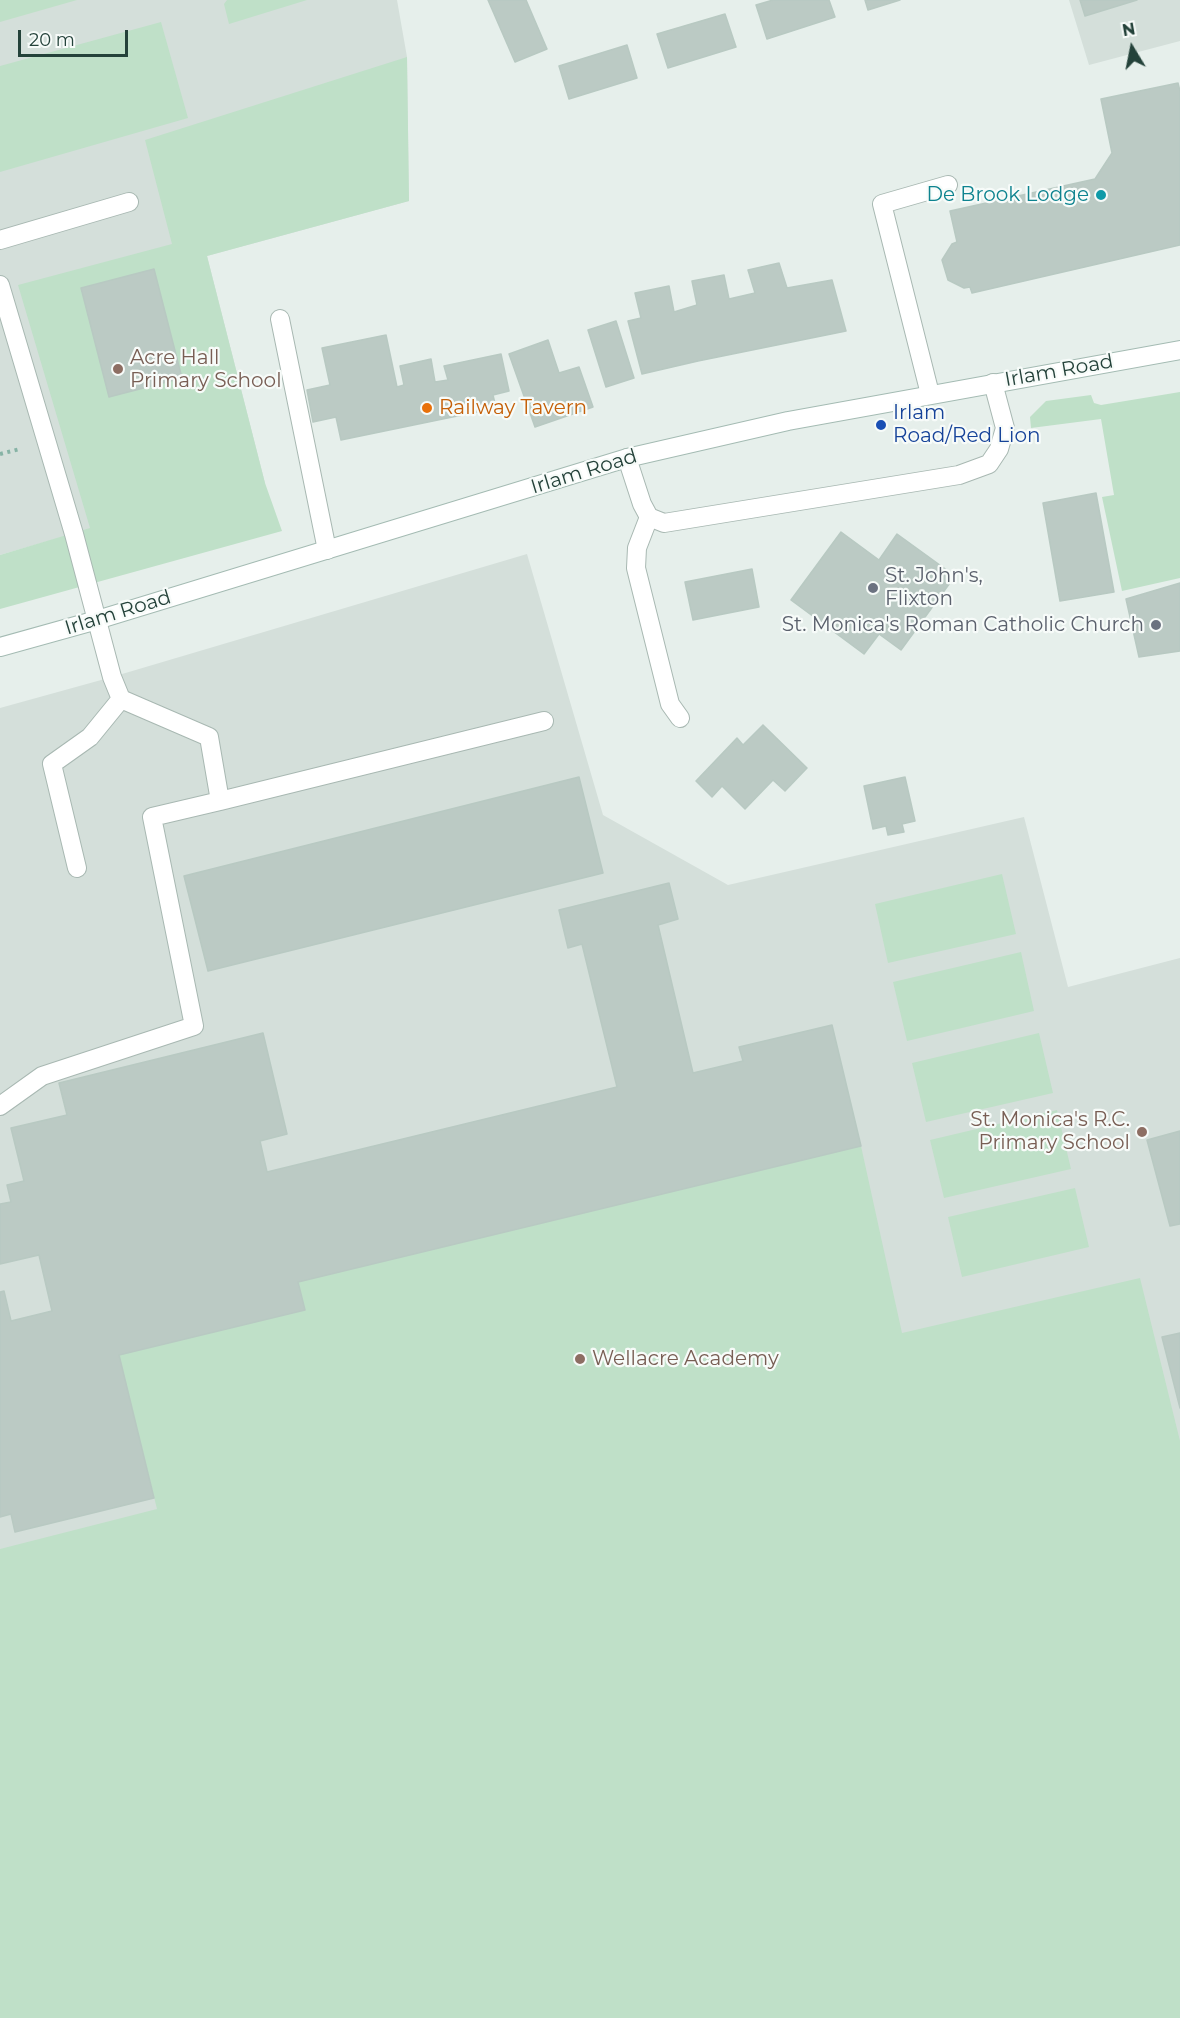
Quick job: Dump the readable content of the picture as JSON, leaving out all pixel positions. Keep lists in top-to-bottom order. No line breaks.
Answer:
{"streets":{"street":["Irlam Road"]},"places":["De Brook Lodge","Acre Hall Primary School","Railway Tavern","Irlam Road/Red Lion","St. John's, Flixton","St. Monica's Roman Catholic Church","St. Monica's R.C. Primary School","Wellacre Academy"],"scale_bar":"20 m","north":"top"}
